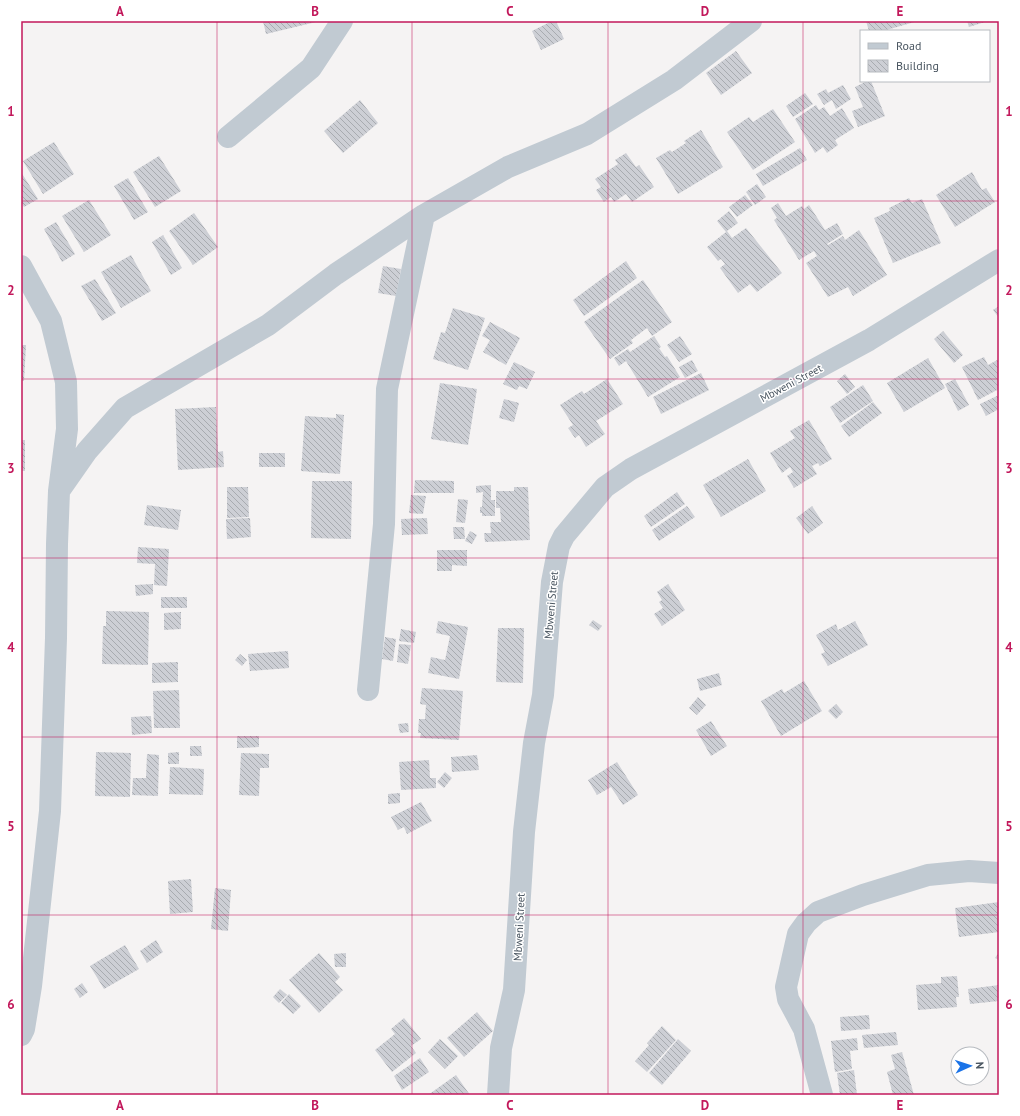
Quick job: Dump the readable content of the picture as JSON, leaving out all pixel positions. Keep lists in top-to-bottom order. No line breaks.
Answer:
{"streets":{"street":["Mbweni Street"]},"legend":["Road","Building"],"north":"right","grid":{"columns":["A","B","C","D","E"],"rows":["1","2","3","4","5","6"]}}
